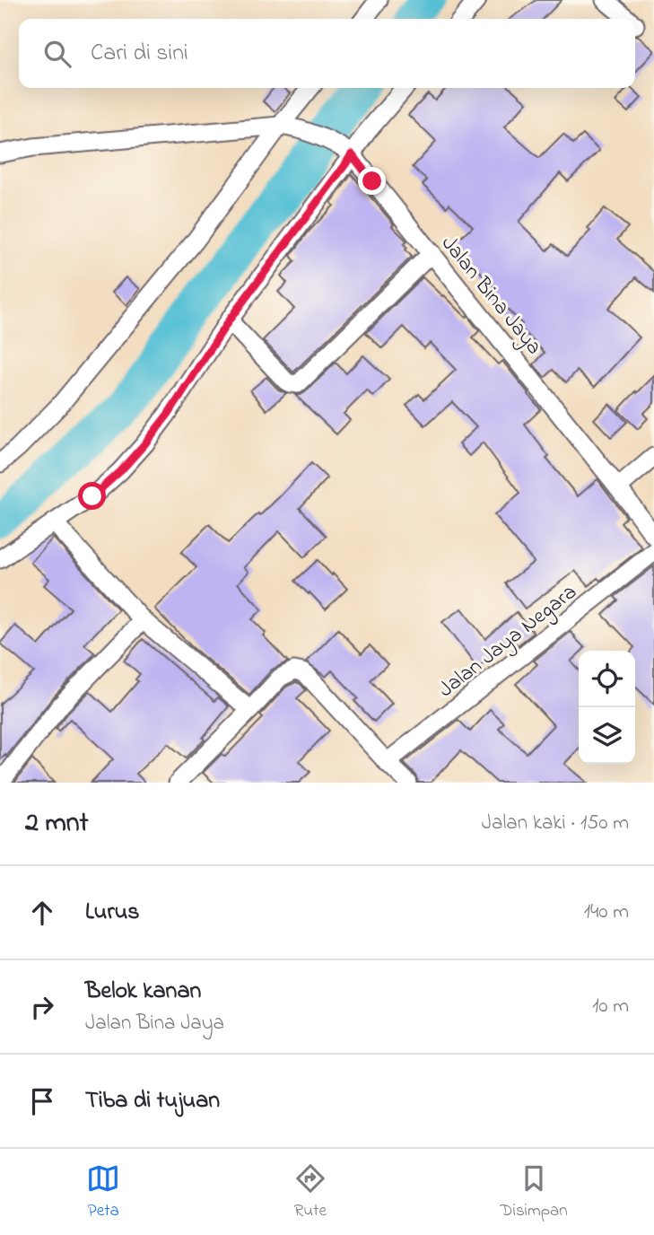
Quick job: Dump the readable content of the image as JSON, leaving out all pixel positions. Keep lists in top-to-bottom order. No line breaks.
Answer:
{"streets":{"street":["Jalan Bina Jaya","Jalan Jaya Negara"]},"page":{"search":"Cari di sini","heading":["2 mnt","Jalan kaki · 150 m"],"list":[["Lurus","140 m"],["Belok kanan","Jalan Bina Jaya","10 m"],"Tiba di tujuan"],"nav":["Peta","Rute","Disimpan"]}}
